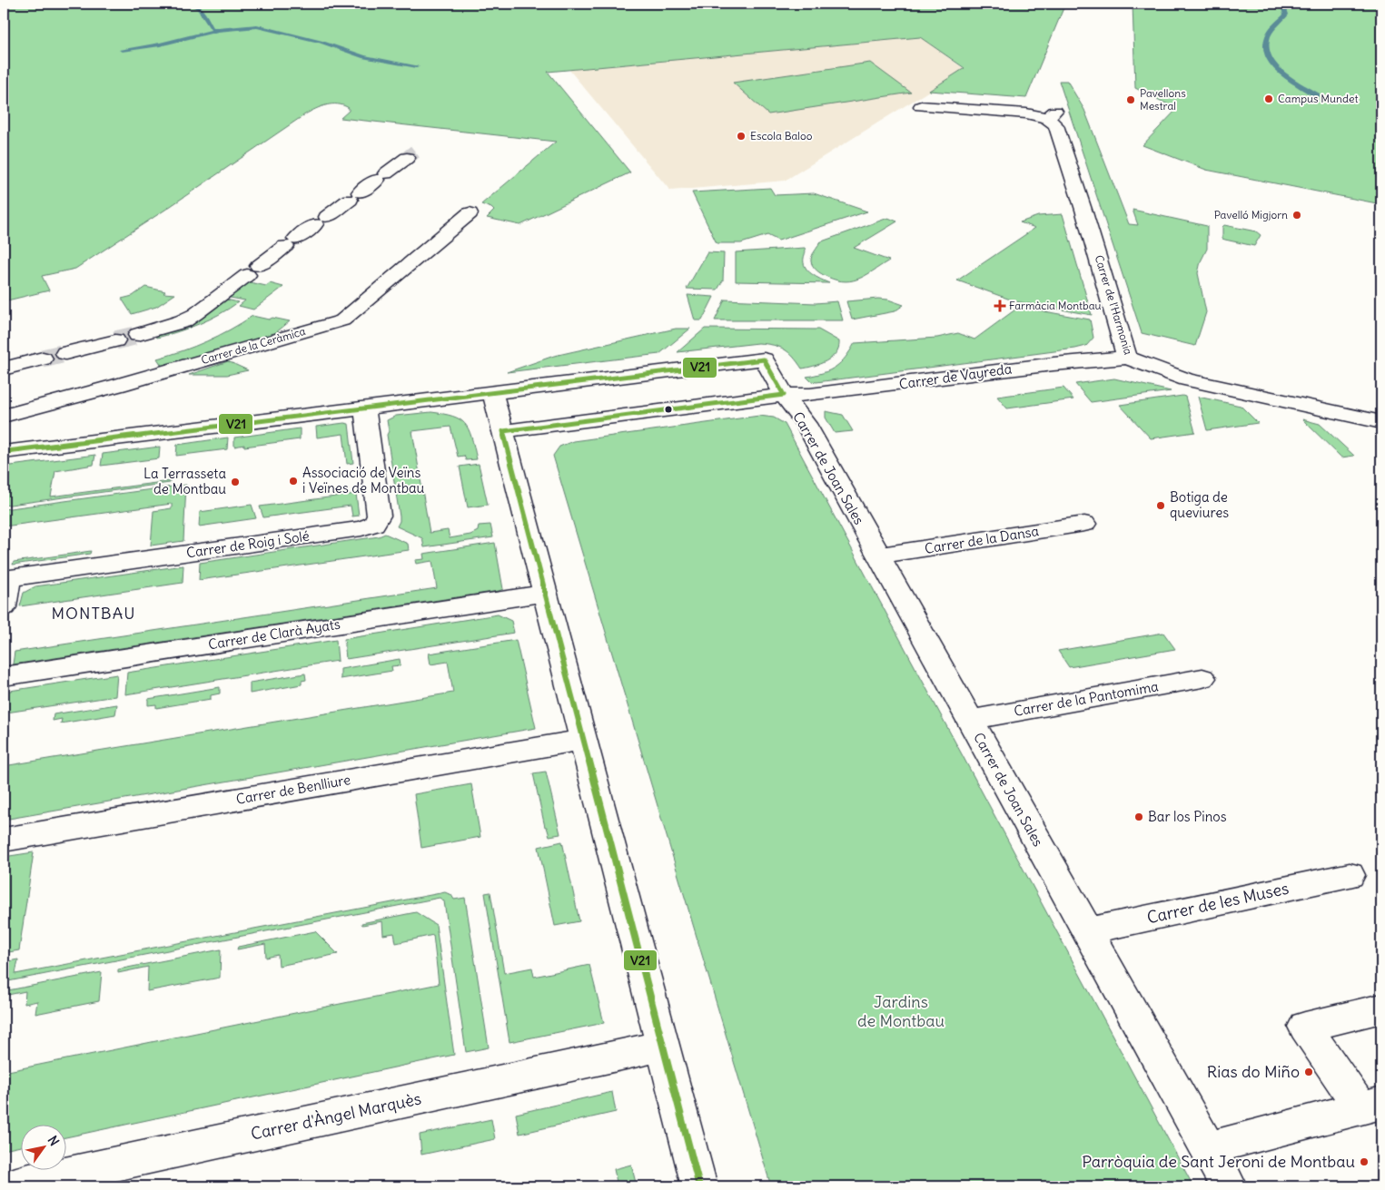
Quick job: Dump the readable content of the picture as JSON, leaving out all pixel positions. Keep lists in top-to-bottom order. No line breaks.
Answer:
{"streets":{"street":["Carrer de l'Harmonia","Carrer de la Ceràmica","Carrer de Vayreda","Carrer de Joan Sales","Carrer de la Dansa","Carrer de Roig i Solé","Carrer de Clarà Ayats","Carrer de la Pantomima","Carrer de Benlliure","Carrer de les Muses","Carrer d'Àngel Marquès"]},"crossings":[["Carrer de l'Harmonia","Carrer de Vayreda"],["Carrer de Vayreda","Carrer de Joan Sales"],["Carrer de Joan Sales","Carrer de la Dansa"],["Carrer de Joan Sales","Carrer de la Pantomima"],["Carrer de Joan Sales","Carrer de les Muses"]],"districts":["MONTBAU"],"parks":["Jardins de Montbau"],"places":{"other":["Campus Mundet","Pavellons Mestral","Escola Baloo","Pavelló Migjorn","Associació de Veïns i Veïnes de Montbau","La Terrasseta de Montbau","Botiga de queviures","Bar los Pinos","Rias do Miño","Parròquia de Sant Jeroni de Montbau"],"health":["Farmàcia Montbau"]},"lines":["transit line V21"],"north":"top right"}
